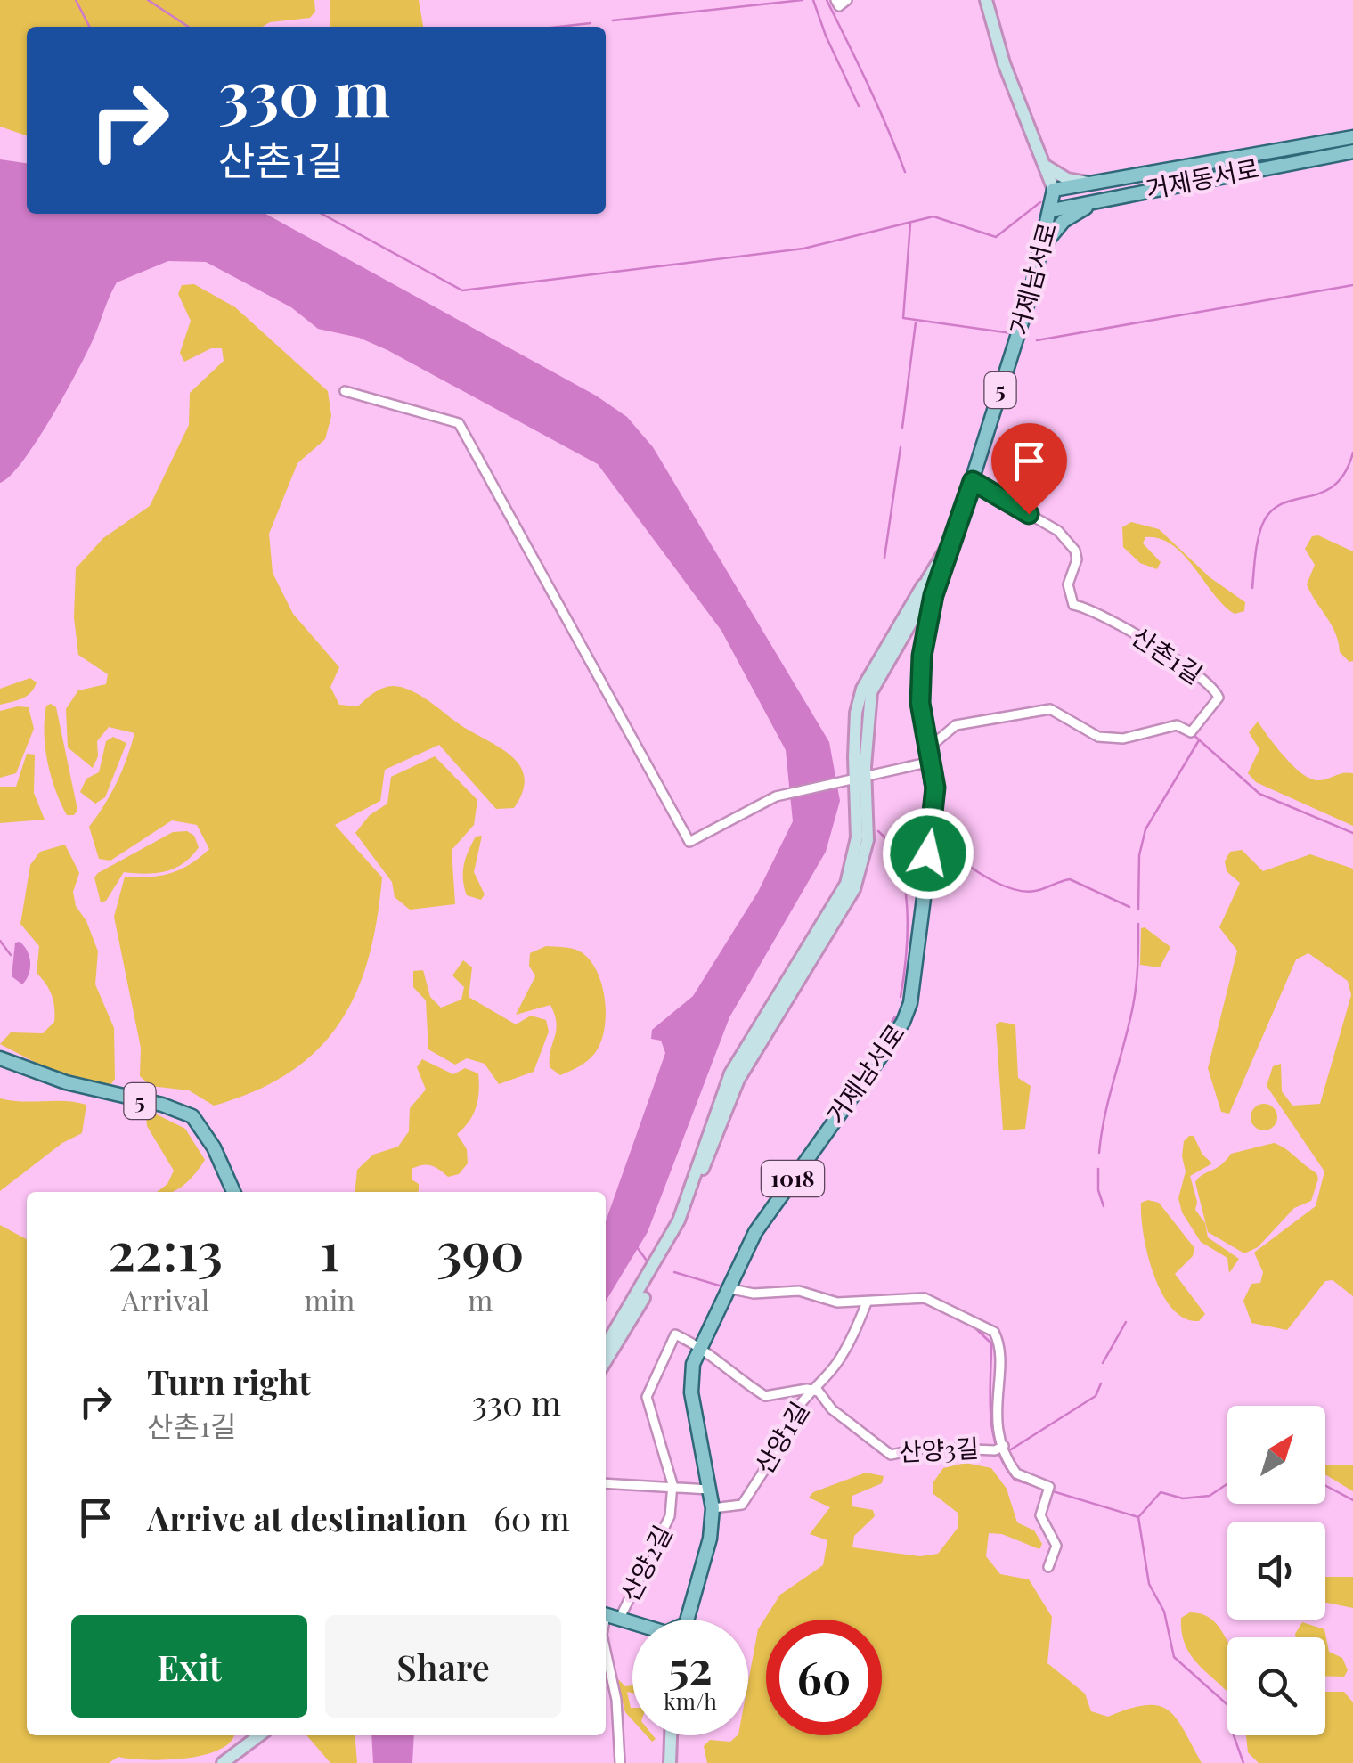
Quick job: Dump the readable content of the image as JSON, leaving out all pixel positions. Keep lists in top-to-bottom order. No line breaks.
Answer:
{"streets":{"main road":["거제동서로","거제남서로","5","1018"],"street":["산촌1길","산양1길","산양3길","산양2길"]},"crossings":[["거제동서로","거제남서로"],["거제남서로","산촌1길"],["거제남서로","산양1길"],["거제남서로","산양2길"],["산양1길","산양3길"]],"north":"top right","page":{"turn":["330 m","산촌1길"],"eta":["22:13","Arrival","1","min","390","m"],"list":[{"name":"Turn right","note":"산촌1길","value":"330 m"},{"name":"Arrive at destination","value":"60 m"}],"buttons":["Exit","Share"],"speed":"52 km/h","limit":"60"}}
